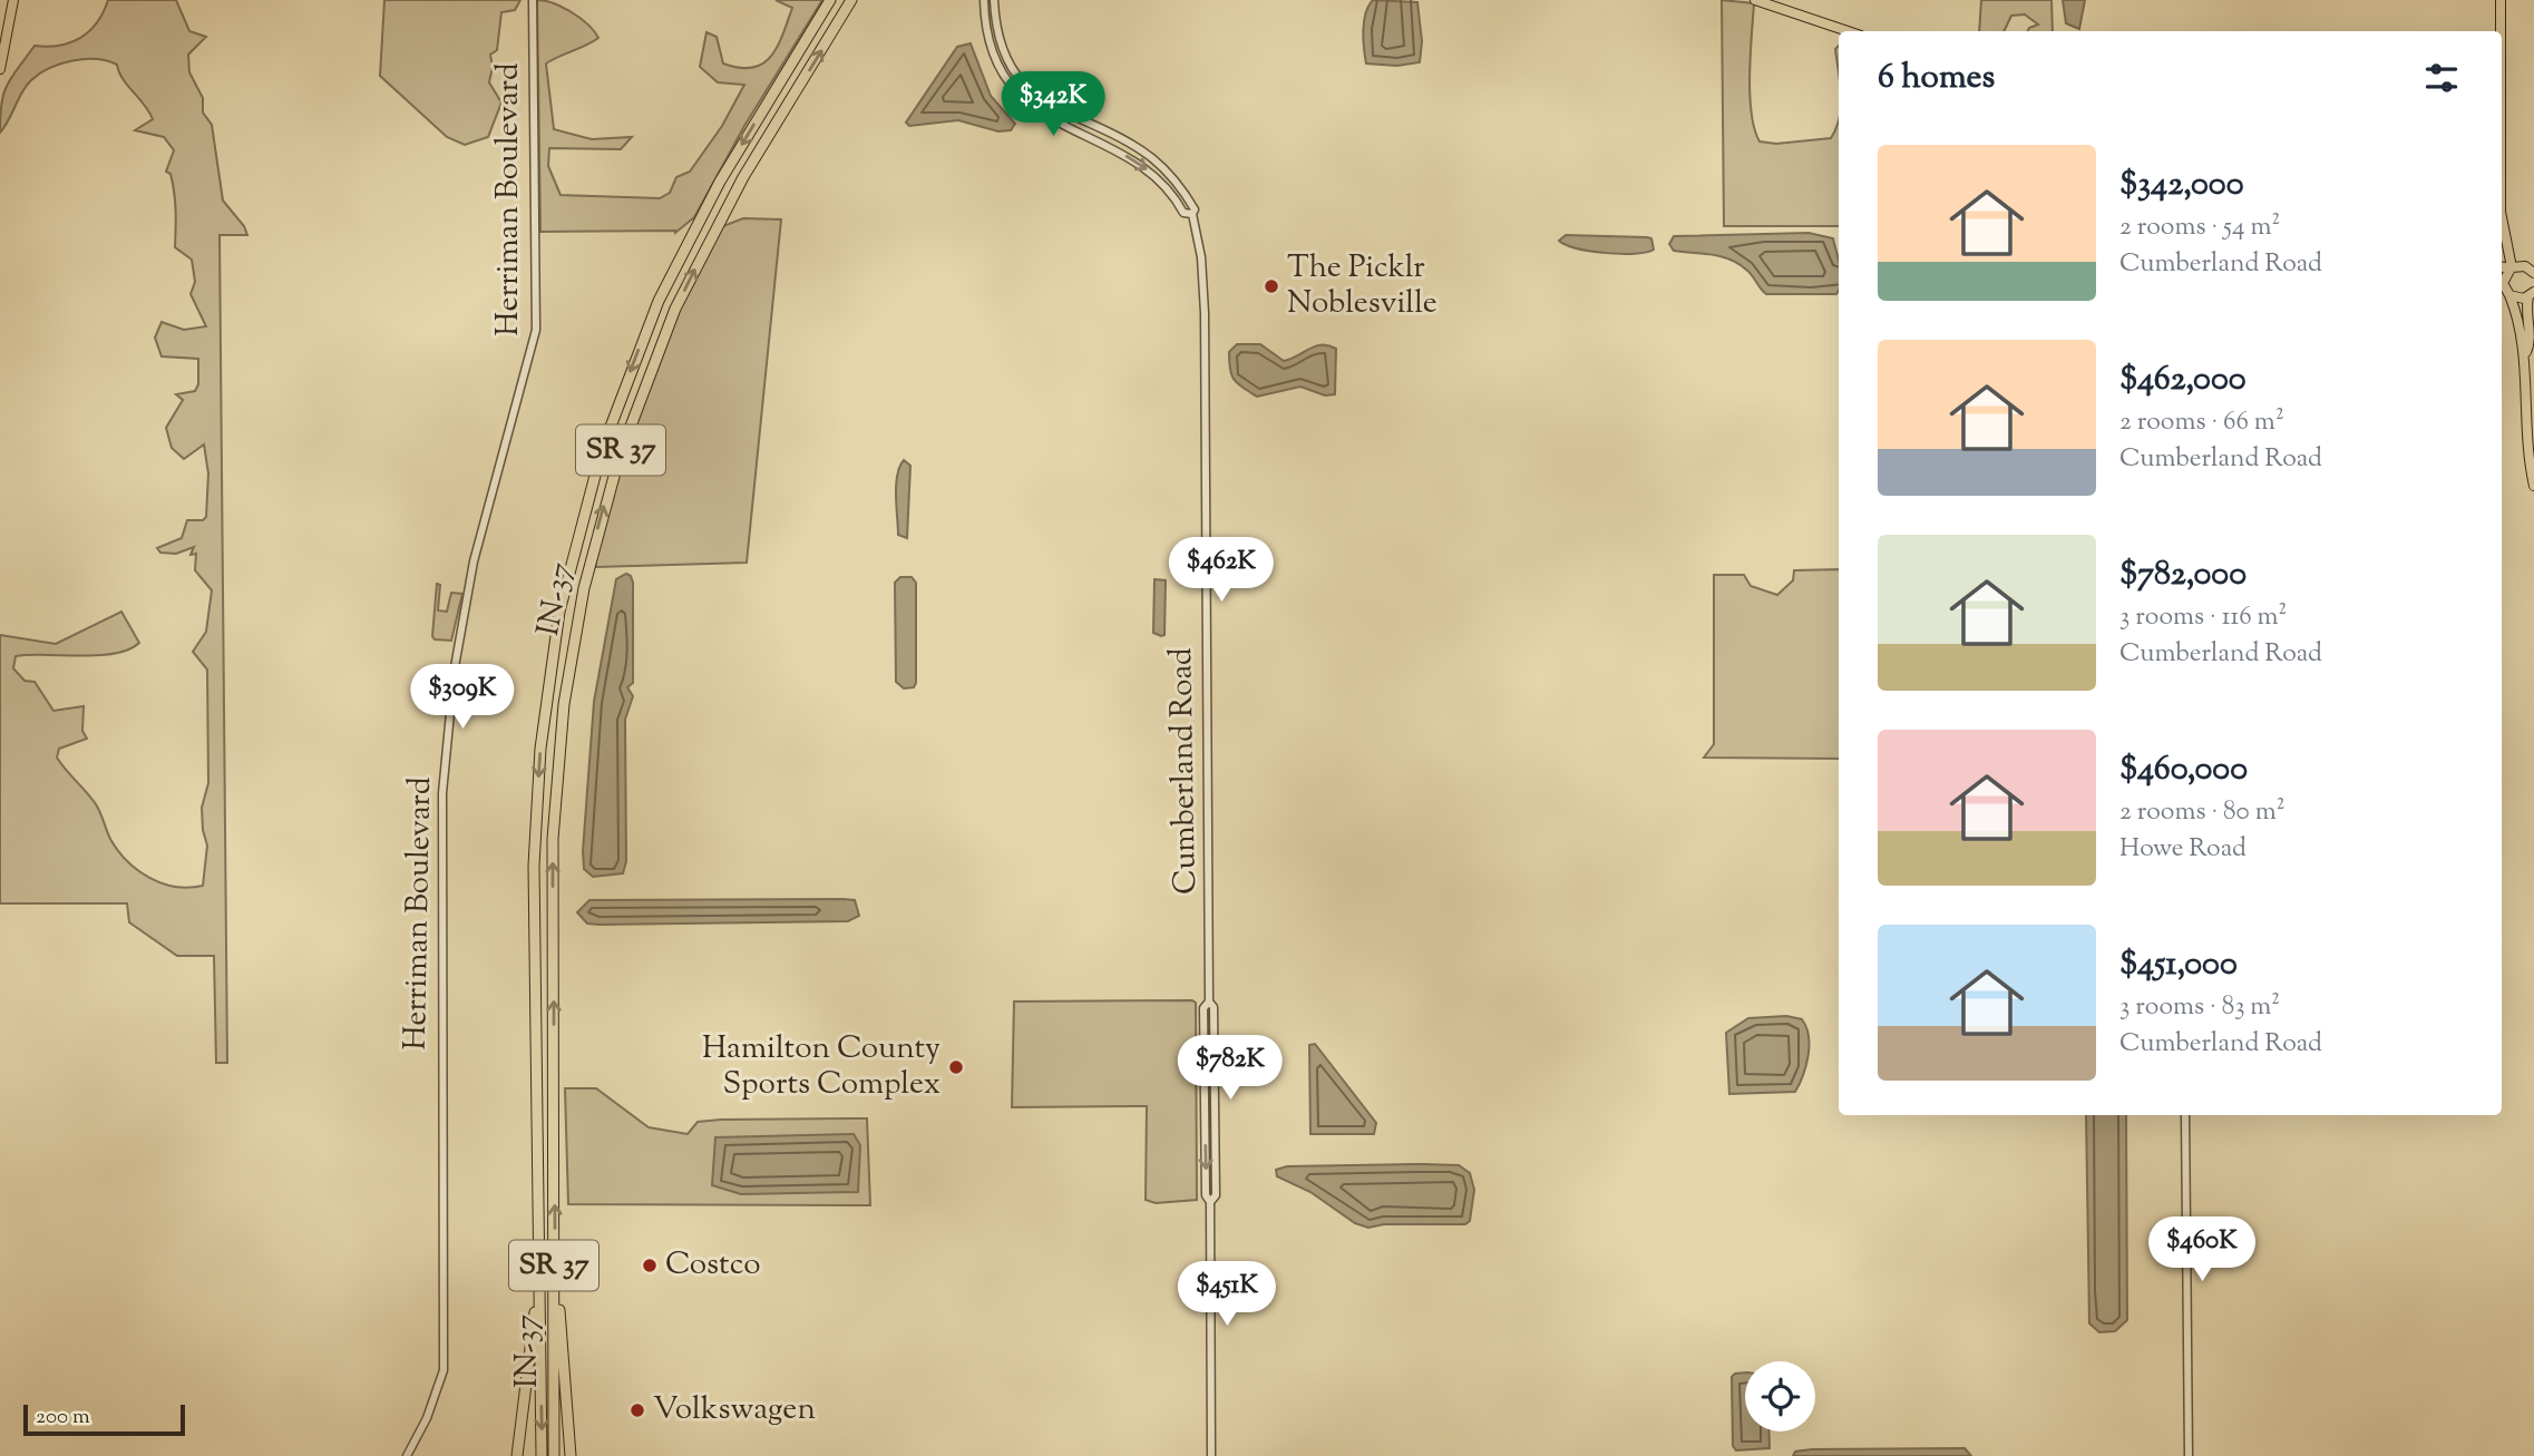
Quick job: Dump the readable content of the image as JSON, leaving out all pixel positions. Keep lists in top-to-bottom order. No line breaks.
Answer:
{"streets":{"highway":["SR 37","IN-37"],"street":["Herriman Boulevard","Cumberland Road"]},"places":["The Picklr Noblesville","Hamilton County Sports Complex","Costco","Volkswagen"],"scale_bar":"200 m","page":{"heading":"6 homes","price":["$342K","$462K","$309K","$782K","$460K","$451K"],"list":[{"name":"$342,000","note":"2 rooms · 54 m² · Cumberland Road"},{"name":"$462,000","note":"2 rooms · 66 m² · Cumberland Road"},{"name":"$782,000","note":"3 rooms · 116 m² · Cumberland Road"},{"name":"$460,000","note":"2 rooms · 80 m² · Howe Road"},{"name":"$451,000","note":"3 rooms · 83 m² · Cumberland Road"}],"scale":"200 m"}}
